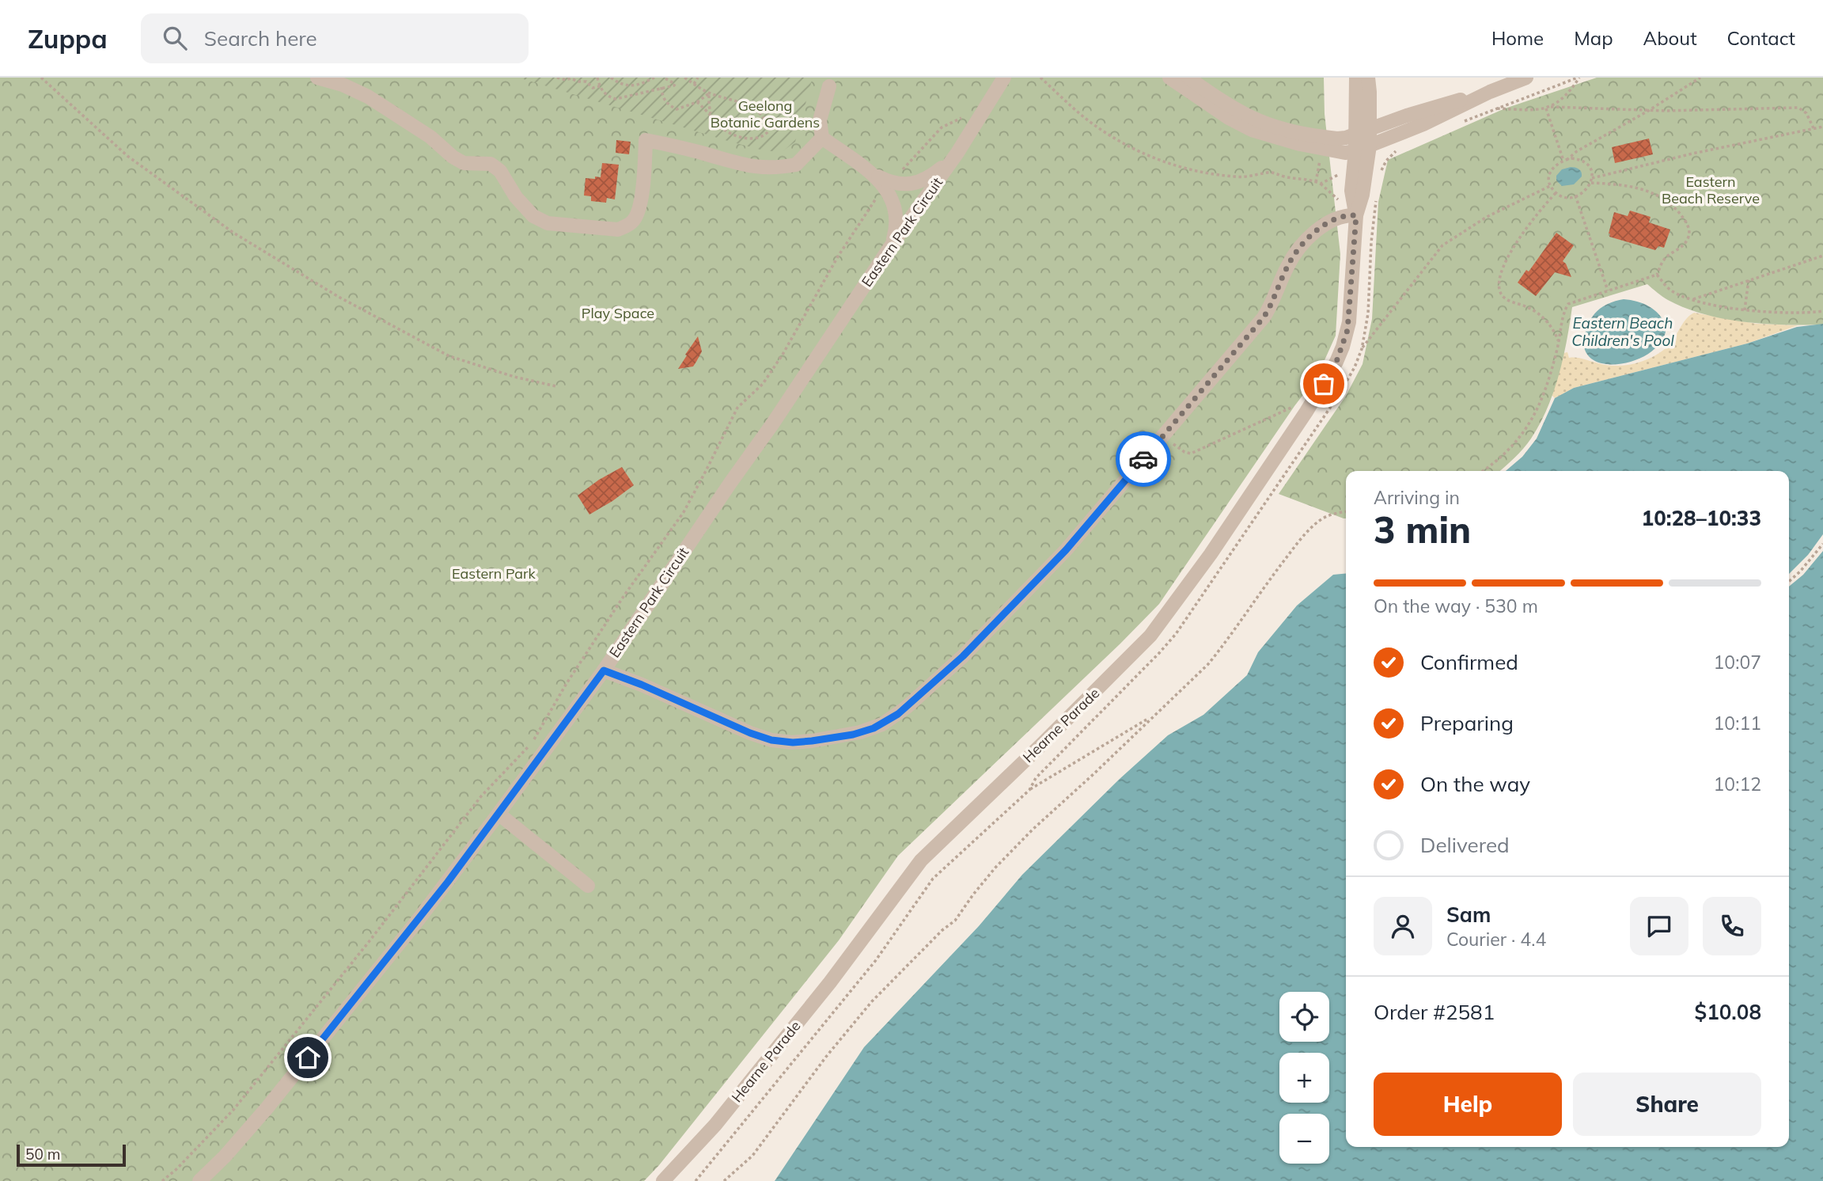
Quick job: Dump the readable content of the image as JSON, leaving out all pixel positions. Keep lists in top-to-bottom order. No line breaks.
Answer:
{"streets":{"street":["Eastern Park Circuit","Hearne Parade"]},"water":["Eastern Beach Children's Pool"],"parks":["Geelong Botanic Gardens","Eastern Beach Reserve","Play Space","Eastern Park"],"scale_bar":"50 m","page":{"header":"Zuppa","search":"Search here","nav":["Home","Map","About","Contact"],"heading":["3 min","Arriving in","10:28–10:33"],"panel":["Sam","Courier · 4.4","Order #2581","$10.08"],"bar":"On the way · 530 m","list":[["Confirmed","10:07"],["Preparing","10:11"],["On the way","10:12"],"Delivered"],"map_buttons":["+","−"],"buttons":["Help","Share"],"scale":"50 m"}}
